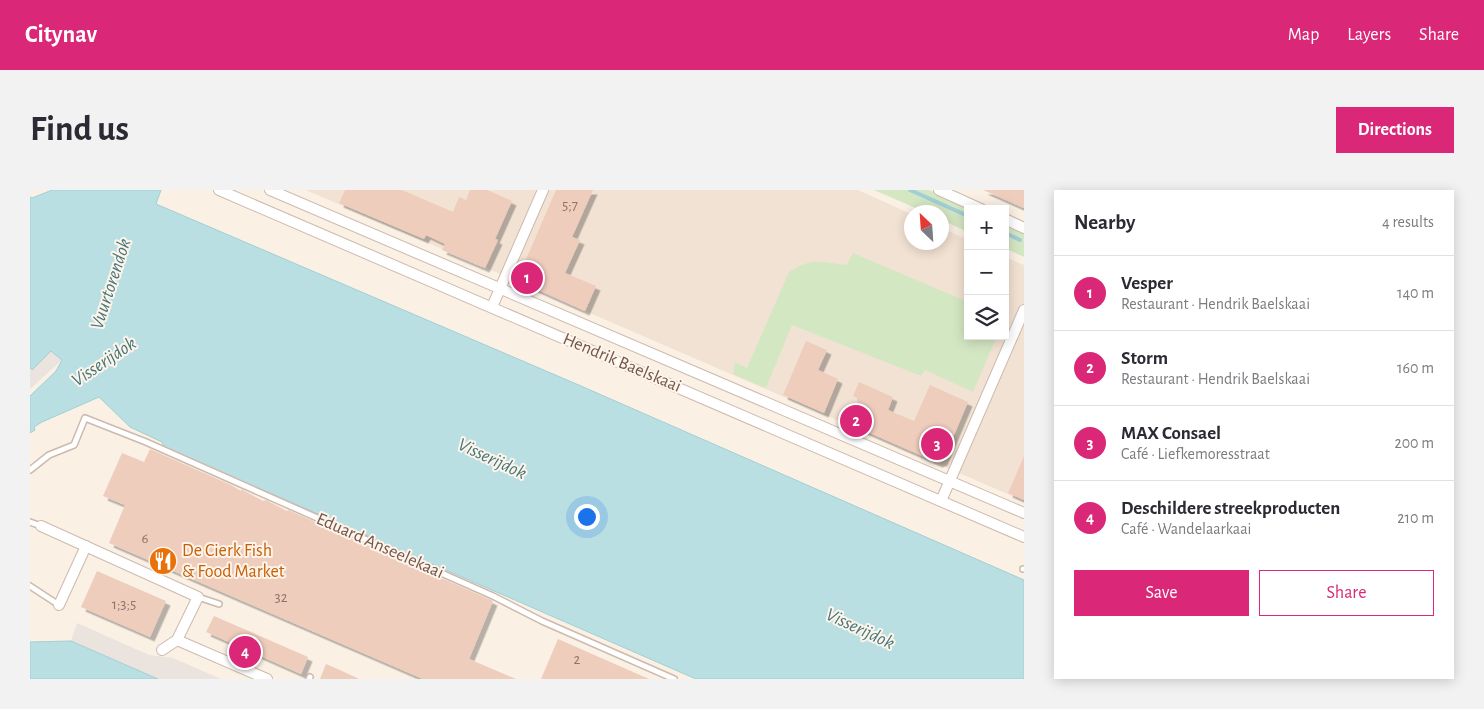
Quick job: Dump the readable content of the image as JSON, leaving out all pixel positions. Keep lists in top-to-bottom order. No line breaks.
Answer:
{"streets":{"street":["Hendrik Baelskaai"],"lane":["Eduard Anseelekaai"]},"water":["Vuurtorendok","Visserijdok"],"places":{"restaurant":["De Cierk Fish & Food Market"]},"house_numbers":["5;7","6","32","1;3;5","2"],"north":"top left","page":{"header":"Citynav","nav":["Map","Layers","Share"],"buttons":["Directions",["Save","Share"]],"title":"Find us","heading":["Nearby","4 results"],"map_buttons":["+","−"],"list":[{"mark":"1","name":"Vesper","note":"Restaurant · Hendrik Baelskaai","value":"140 m"},{"mark":"2","name":"Storm","note":"Restaurant · Hendrik Baelskaai","value":"160 m"},{"mark":"3","name":"MAX Consael","note":"Café · Liefkemoresstraat","value":"200 m"},{"mark":"4","name":"Deschildere streekproducten","note":"Café · Wandelaarkaai","value":"210 m"}],"pins":["1","2","3","4"]}}
